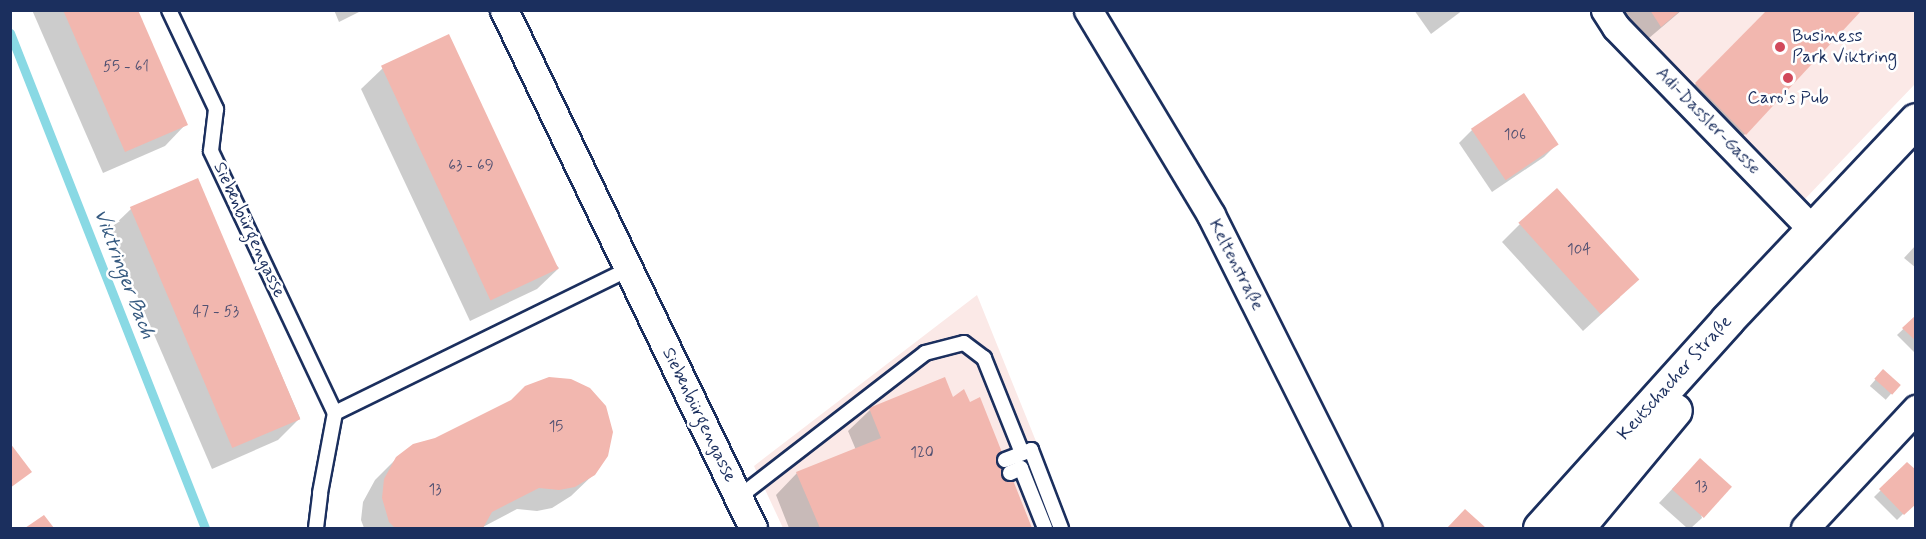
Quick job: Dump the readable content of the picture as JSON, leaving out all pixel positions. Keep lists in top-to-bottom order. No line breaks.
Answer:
{"streets":{"main road":["Keutschacher Straße"],"street":["Adi-Dassler-Gasse","Siebenbürgengasse","Keltenstraße"]},"crossings":[["Adi-Dassler-Gasse","Keutschacher Straße"]],"water":["Viktringer Bach"],"places":["Business Park Viktring","Caro's Pub"],"house_numbers":["55 - 61","106","63 - 69","104","47 - 53","15","120","13","13"]}
